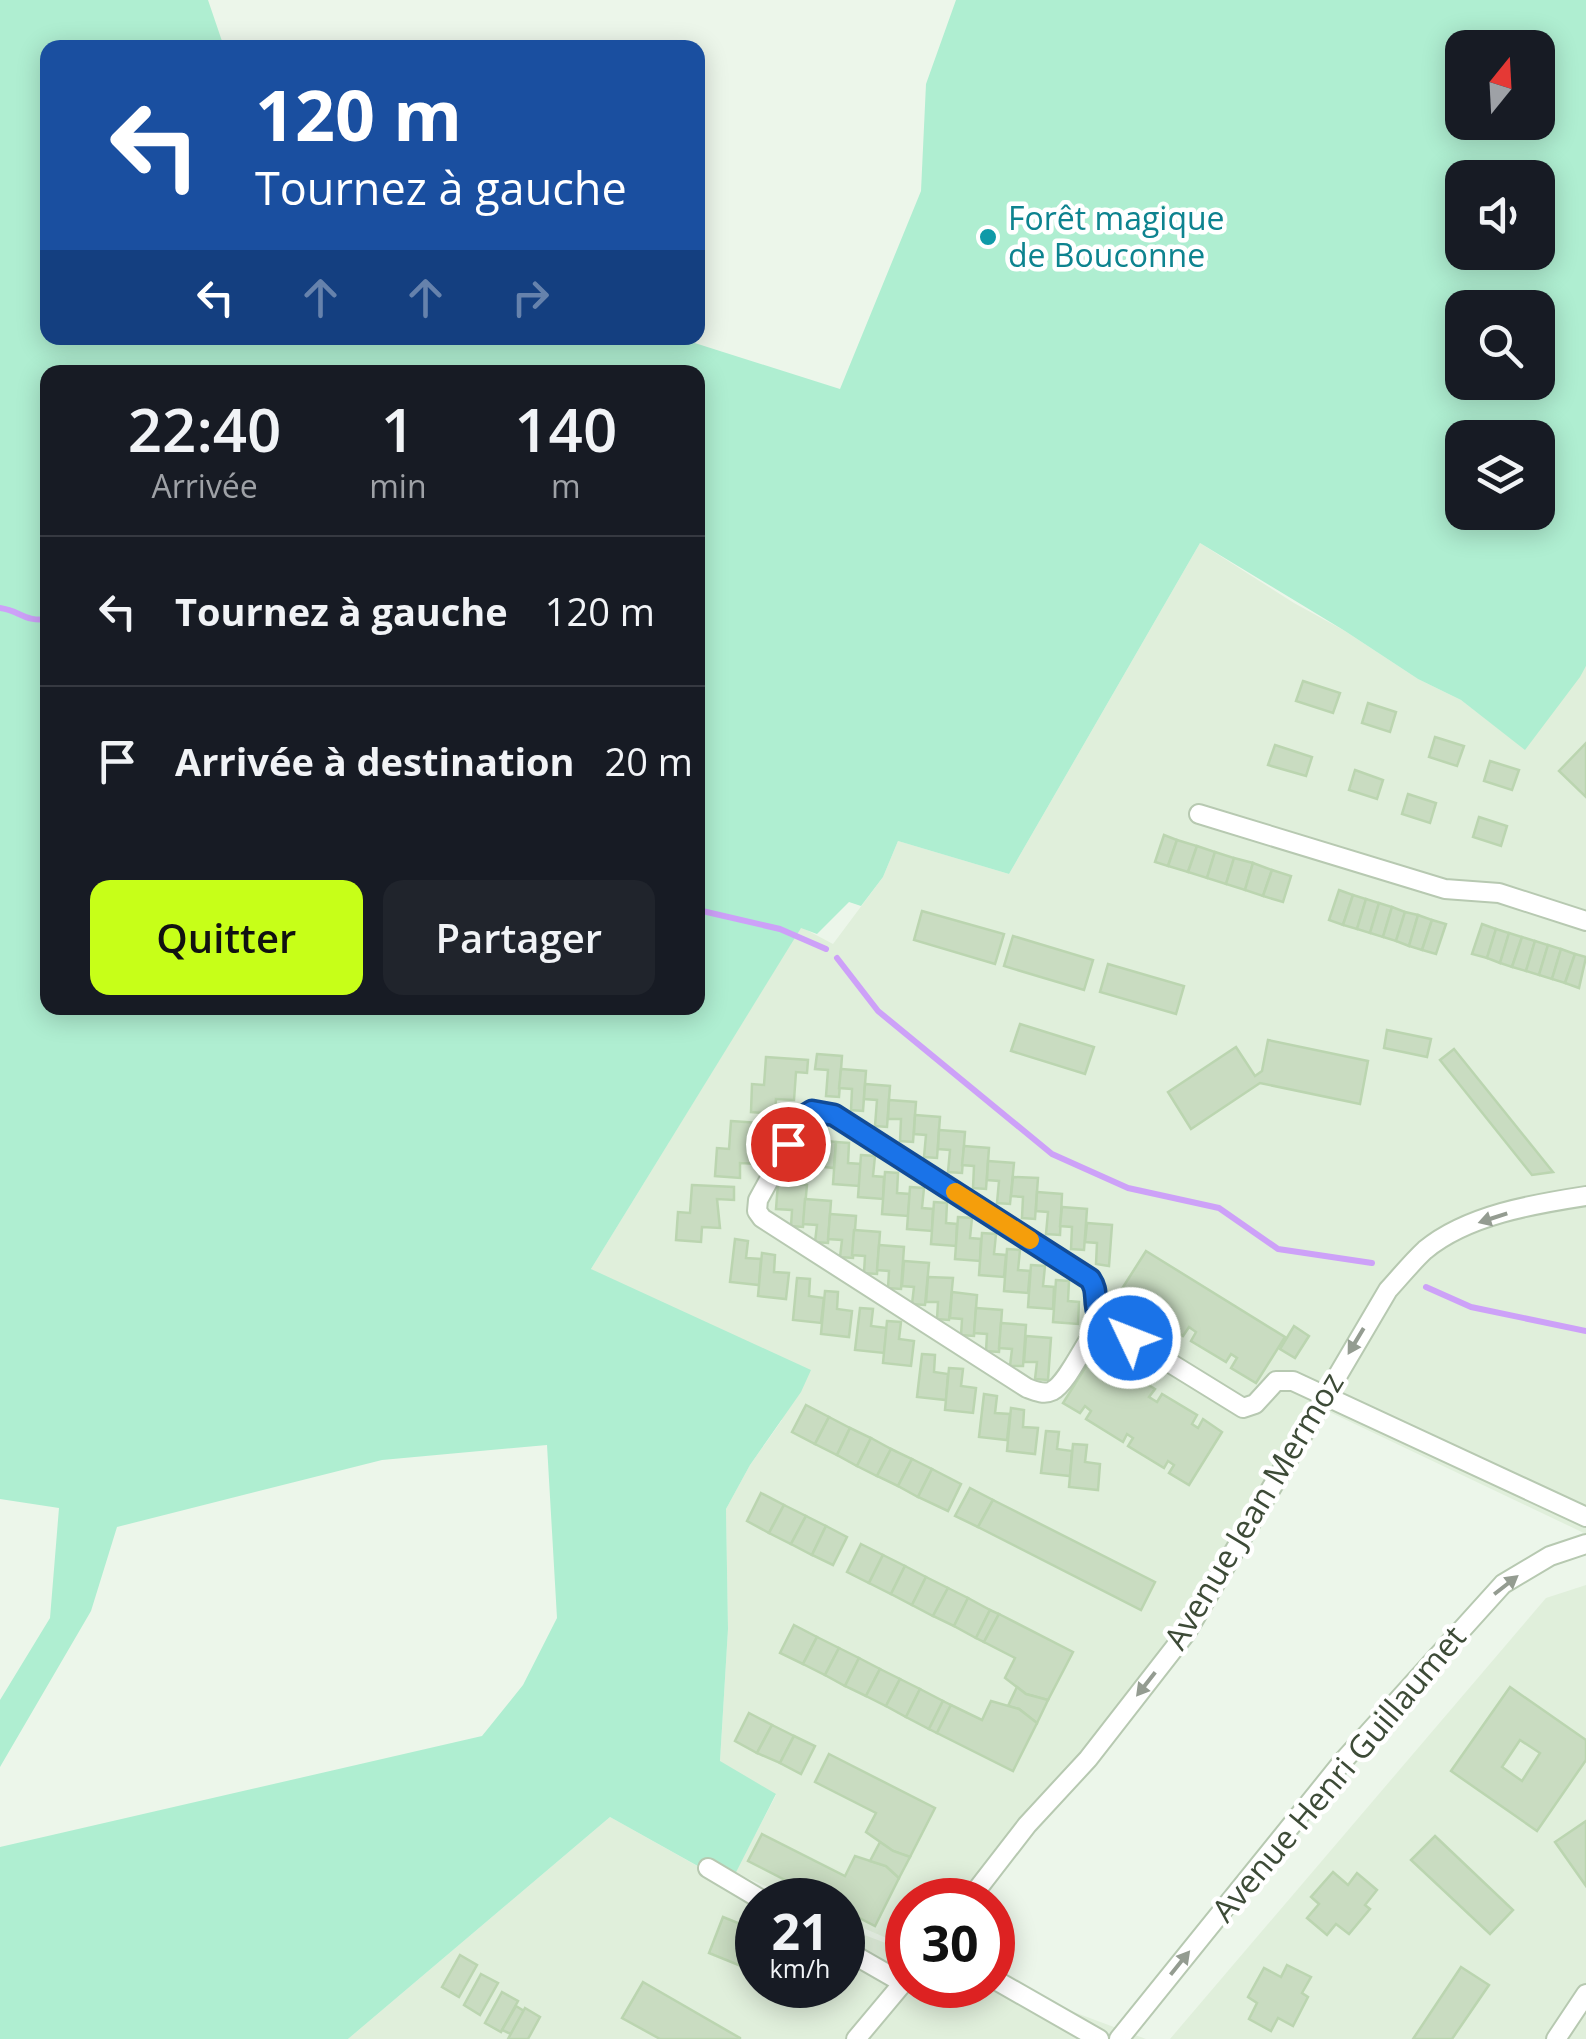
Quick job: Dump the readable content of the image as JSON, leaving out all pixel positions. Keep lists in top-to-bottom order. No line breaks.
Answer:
{"streets":{"street":["Avenue Jean Mermoz","Avenue Henri Guillaumet"]},"one_way":["Avenue Jean Mermoz","Avenue Henri Guillaumet"],"places":["Forêt magique de Bouconne"],"north":"top","page":{"turn":["120 m","Tournez à gauche"],"eta":["22:40","Arrivée","1","min","140","m"],"list":[{"name":"Tournez à gauche","value":"120 m"},{"name":"Arrivée à destination","value":"20 m"}],"buttons":["Quitter","Partager"],"speed":"21 km/h","limit":"30"}}
